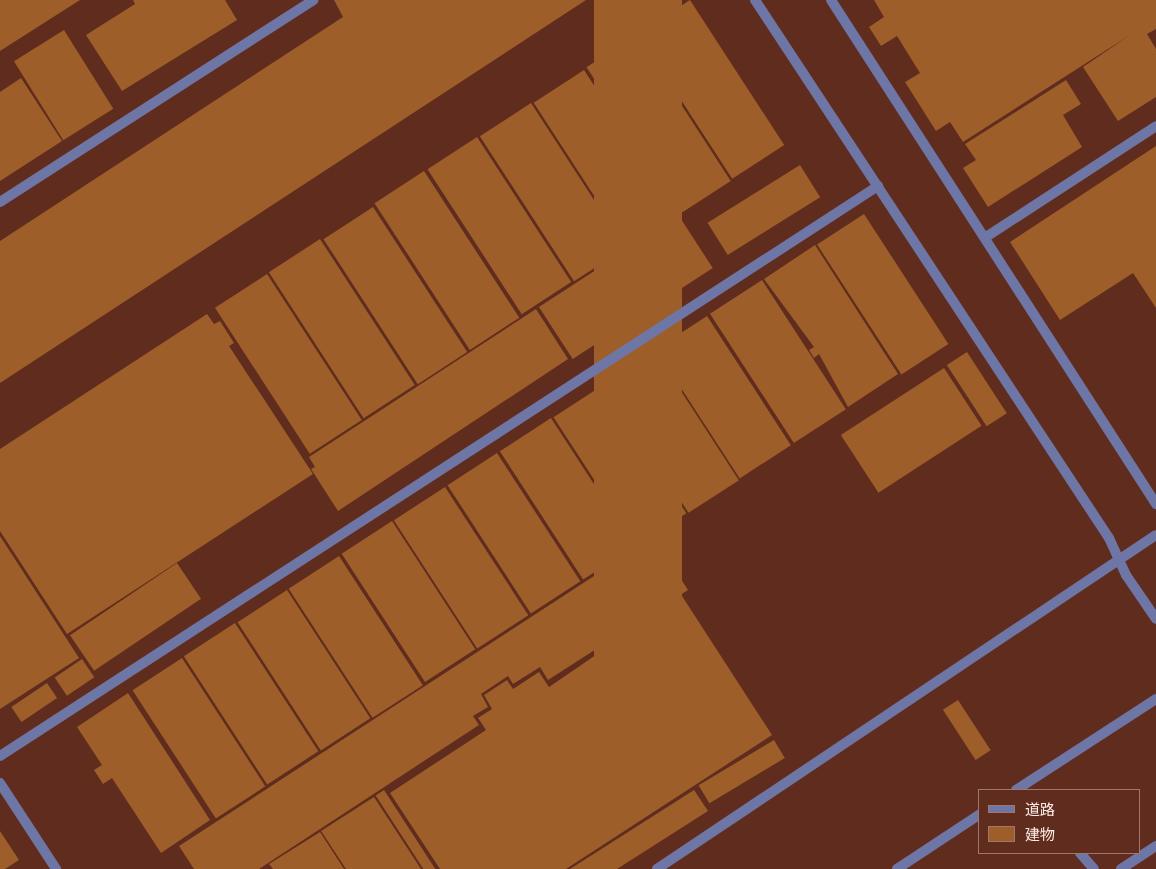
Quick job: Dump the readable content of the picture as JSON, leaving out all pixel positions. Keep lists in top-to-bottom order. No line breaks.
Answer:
{"legend":["道路","建物"]}
